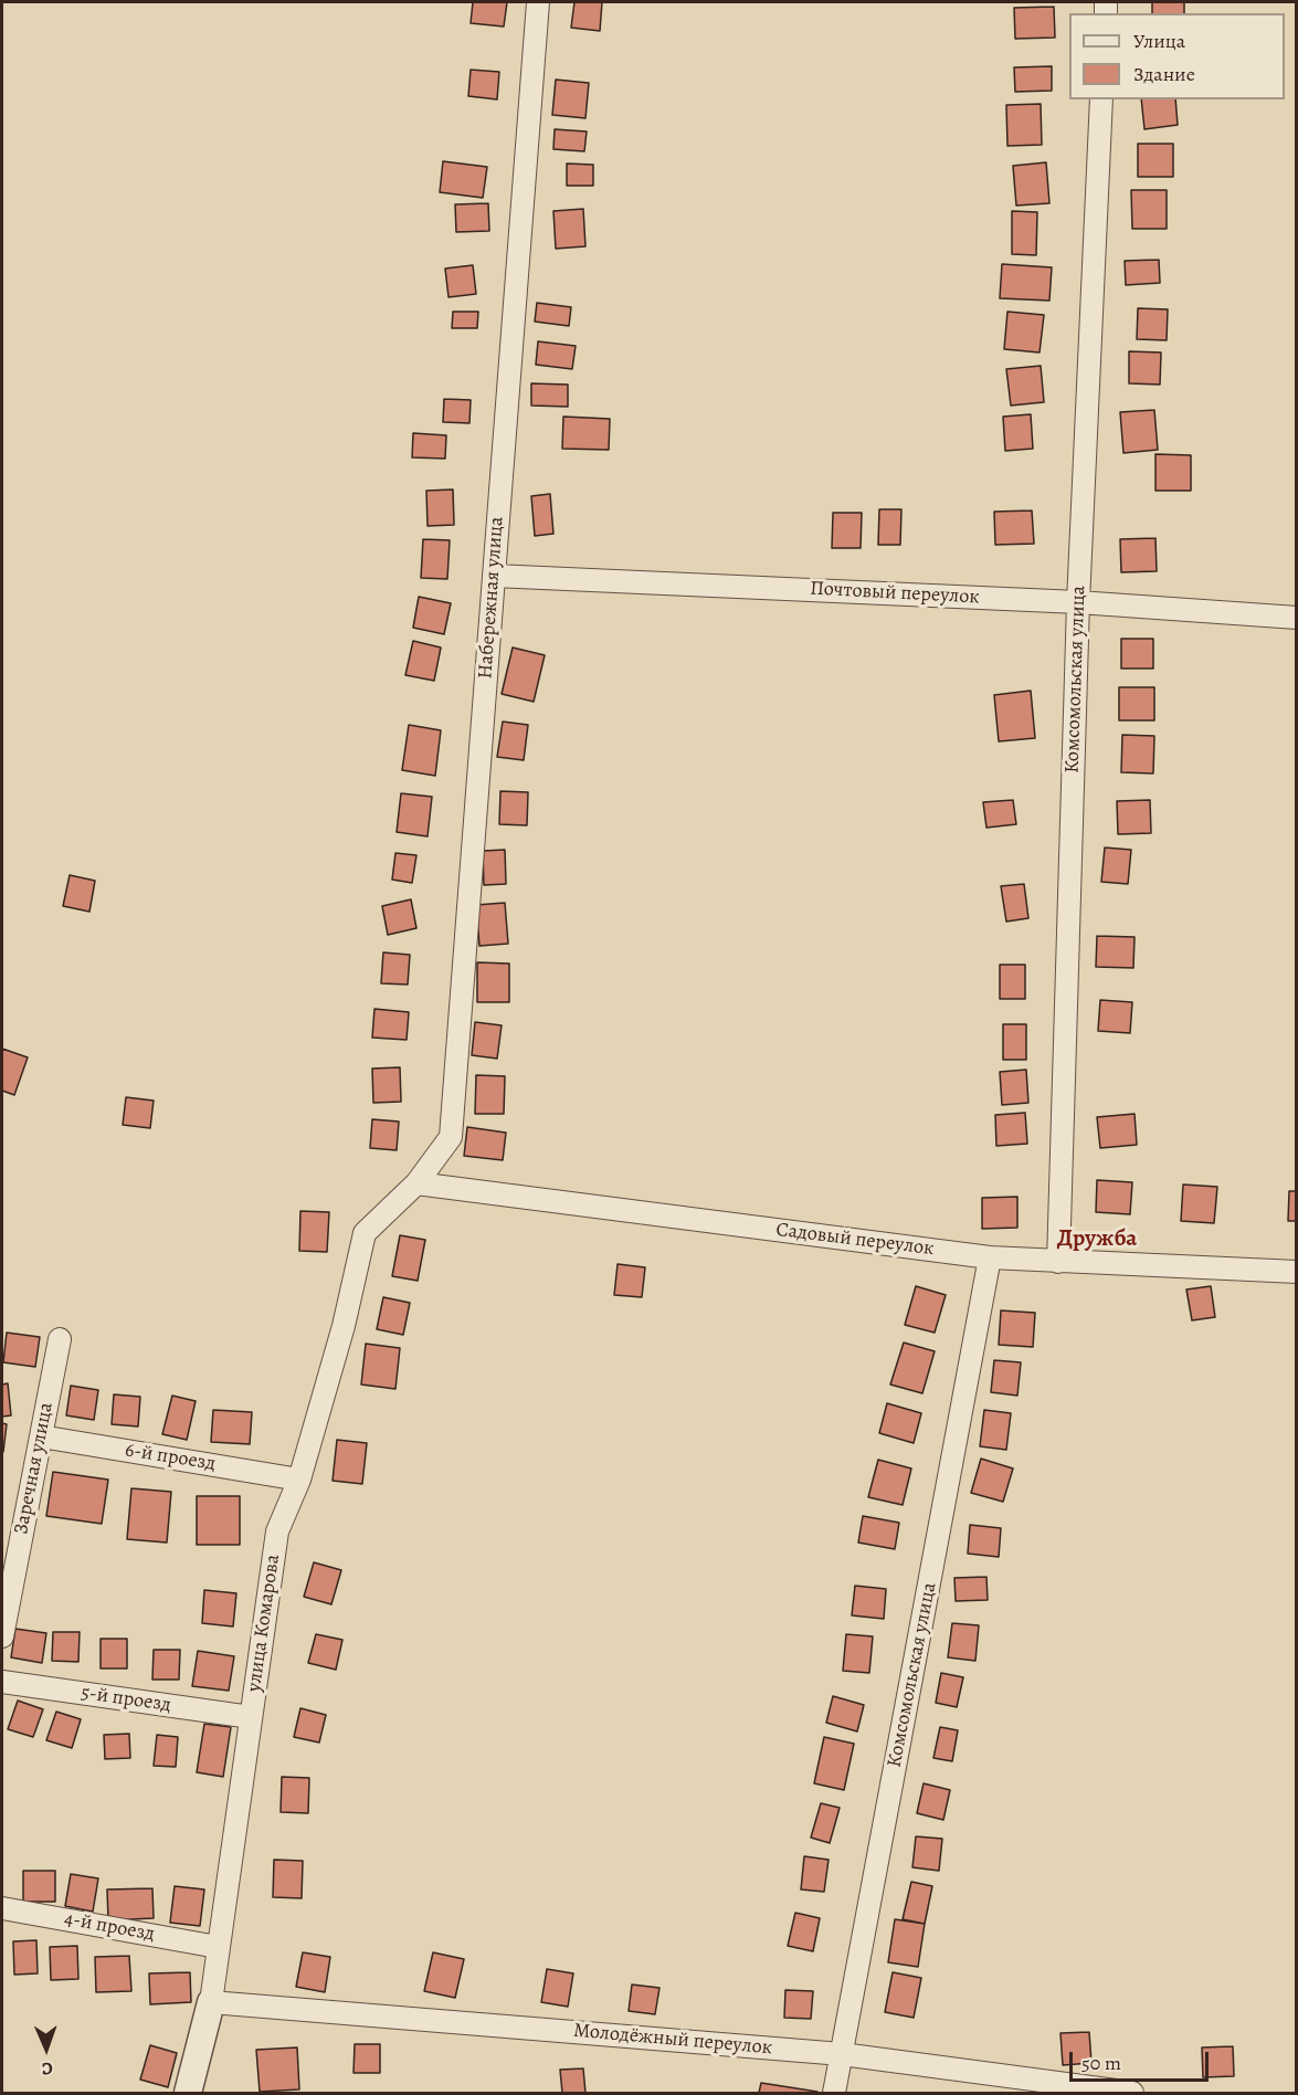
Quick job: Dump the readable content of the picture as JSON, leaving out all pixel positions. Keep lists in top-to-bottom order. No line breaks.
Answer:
{"streets":{"street":["Почтовый переулок","Набережная улица","Комсомольская улица","Садовый переулок","6-й проезд","Заречная улица","улица Комарова","5-й проезд","4-й проезд","Молодёжный переулок"]},"crossings":[["Почтовый переулок","Набережная улица"],["Почтовый переулок","Комсомольская улица"],["Набережная улица","Садовый переулок"],["Набережная улица","улица Комарова"],["Комсомольская улица","Садовый переулок"],["Комсомольская улица","Молодёжный переулок"],["Садовый переулок","улица Комарова"],["6-й проезд","Заречная улица"],["6-й проезд","улица Комарова"],["улица Комарова","5-й проезд"],["улица Комарова","4-й проезд"],["улица Комарова","Молодёжный переулок"]],"districts":["Дружба"],"legend":["Улица","Здание"],"scale_bar":"50 m","north":"bottom"}
